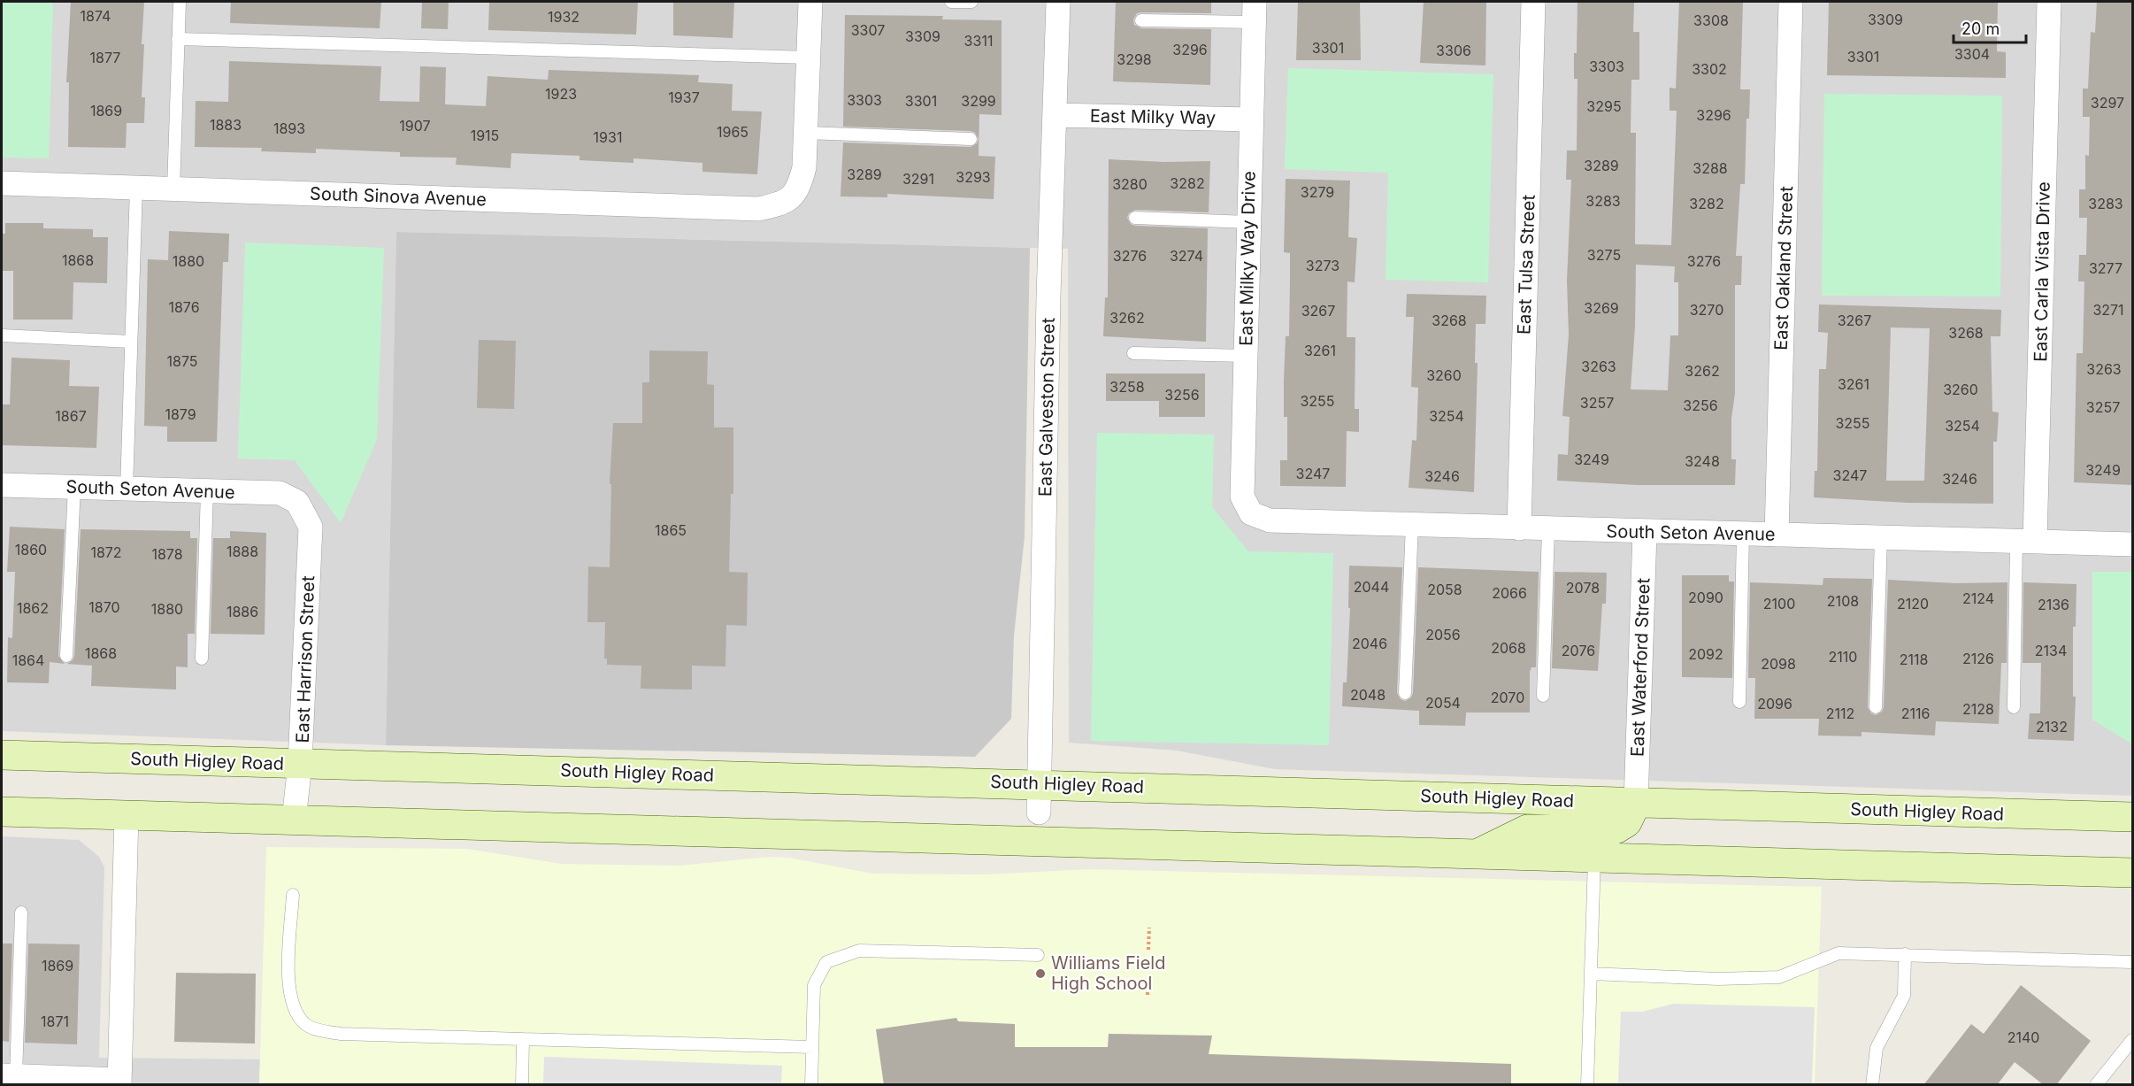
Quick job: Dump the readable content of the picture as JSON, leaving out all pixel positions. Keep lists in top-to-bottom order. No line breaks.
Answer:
{"streets":{"main road":["South Higley Road"],"street":["East Milky Way","South Sinova Avenue","East Milky Way Drive","East Tulsa Street","East Oakland Street","East Carla Vista Drive","East Galveston Street","South Seton Avenue","East Harrison Street","East Waterford Street"]},"crossings":[["East Milky Way","East Milky Way Drive"],["East Milky Way","East Galveston Street"],["East Milky Way Drive","South Seton Avenue"],["East Tulsa Street","South Seton Avenue"],["East Oakland Street","South Seton Avenue"],["East Carla Vista Drive","South Seton Avenue"],["East Galveston Street","South Higley Road"],["South Seton Avenue","East Harrison Street"],["South Seton Avenue","East Waterford Street"],["East Harrison Street","South Higley Road"],["East Waterford Street","South Higley Road"]],"places":["Williams Field High School"],"house_numbers":["1874","1932","3309","3308","3307","3309","3311","3301","3296","3306","3304","3301","1877","3298","3303","3302","1923","1937","3303","3301","3299","3297","3295","1869","3296","1883","1907","1893","1965","1915","1931","3289","3288","3289","3293","3291","3282","3280","3279","3283","3282","3283","3275","3276","3274","1868","1880","3276","3273","3277","1876","3269","3270","3271","3267","3262","3268","3267","3268","3261","1875","3263","3263","3262","3260","3261","3258","3260","3256","3255","3257","3256","3257","1879","1867","3254","3255","3254","3249","3248","3249","3247","3247","3246","3246","1865","1860","1888","1872","1878","2044","2078","2058","2066","2090","2124","2108","2100","2120","2136","1870","1862","1880","1886","2056","2046","2068","2076","2134","1868","2092","2110","2126","2118","1864","2098","2048","2070","2054","2096","2128","2112","2116","2132","1869","1871","2140"],"scale_bar":"20 m"}
